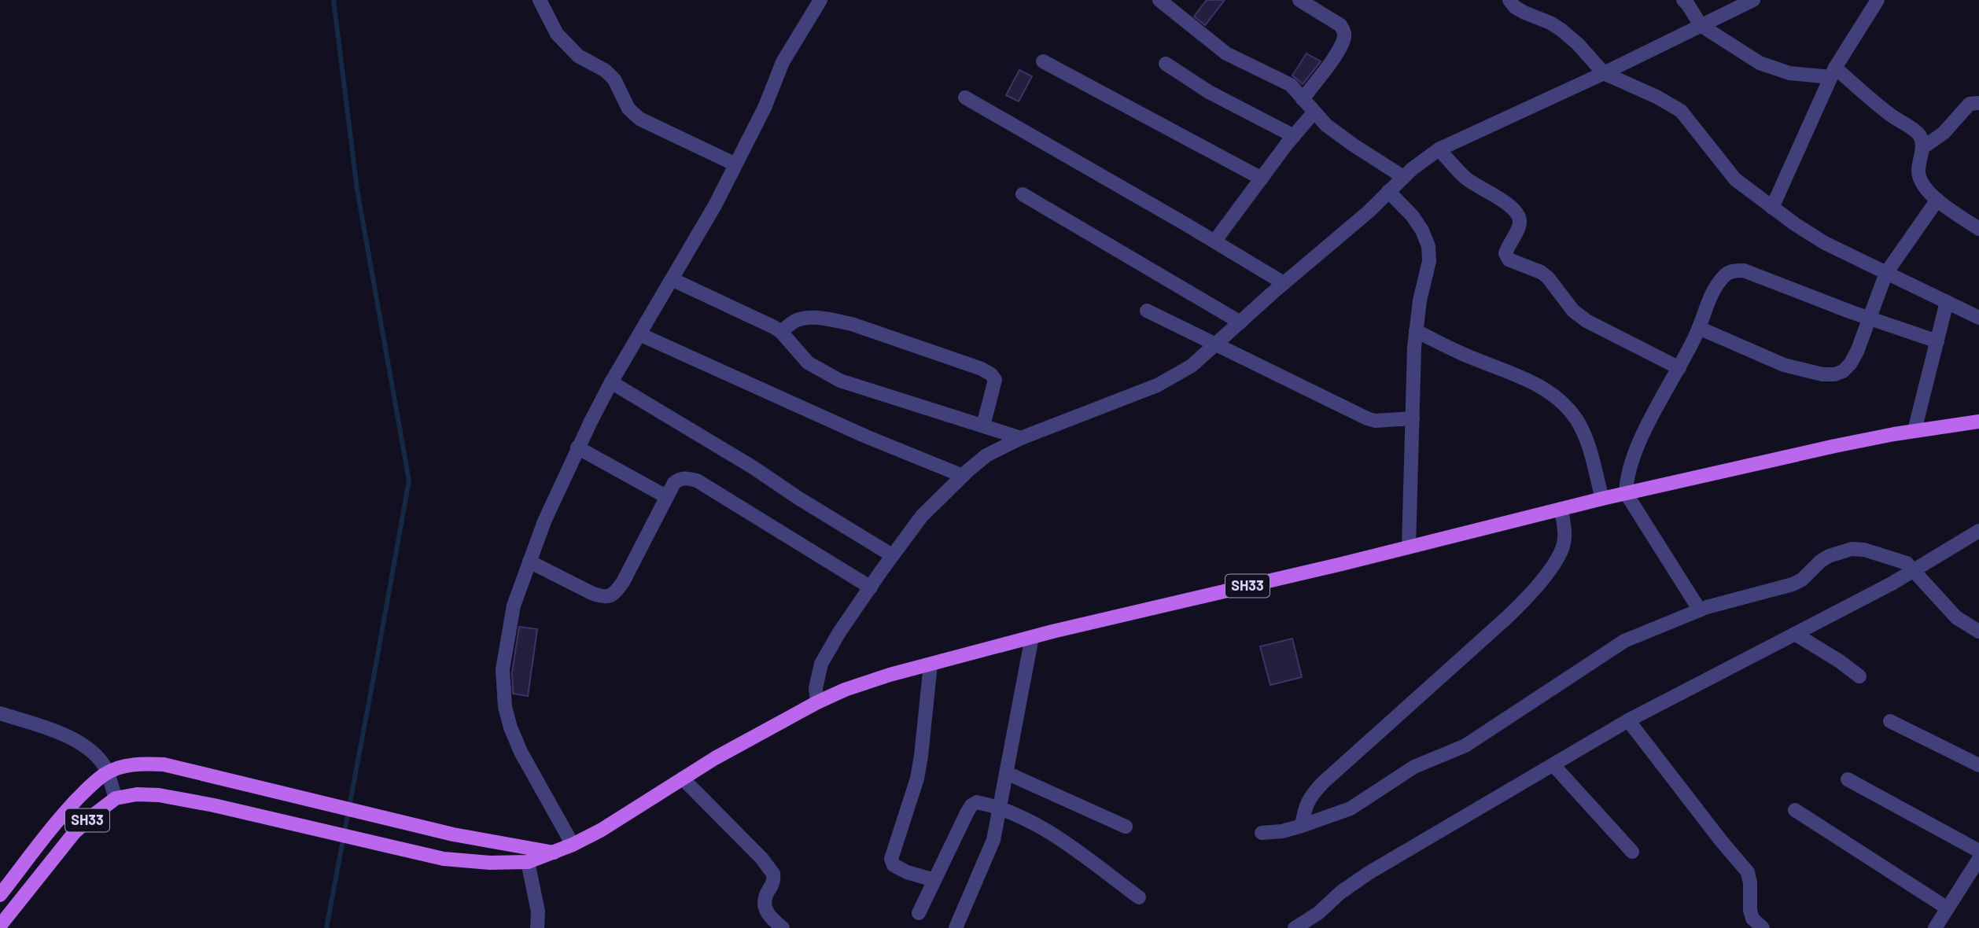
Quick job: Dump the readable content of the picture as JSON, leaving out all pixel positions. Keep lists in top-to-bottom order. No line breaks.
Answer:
{"streets":{"main road":["SH33"]}}
